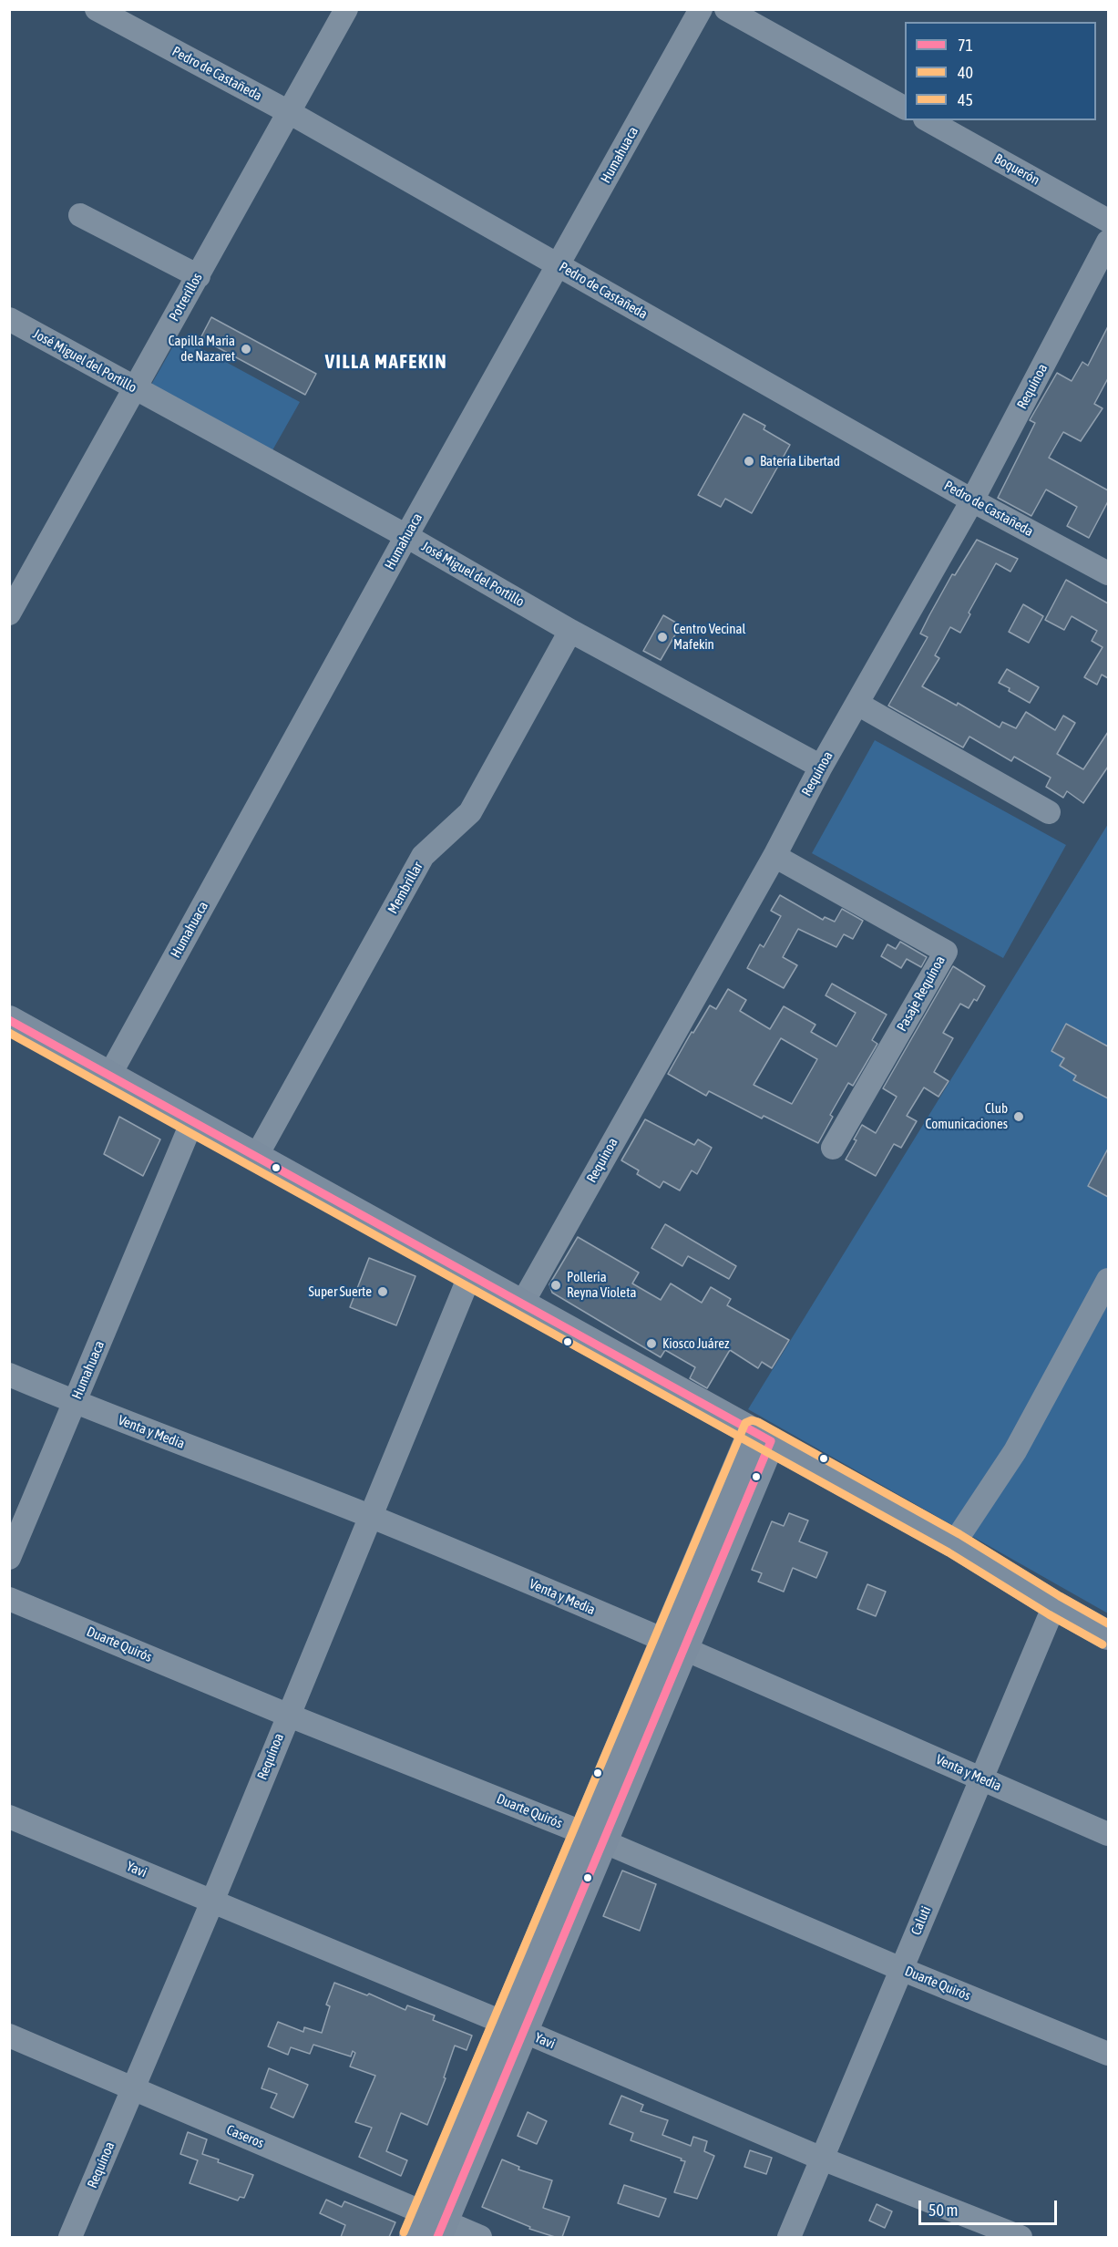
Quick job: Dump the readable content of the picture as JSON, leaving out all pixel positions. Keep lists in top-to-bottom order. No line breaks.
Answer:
{"streets":{"street":["Pedro de Castañeda","Humahuaca","Boquerón","Potrerillos","José Miguel del Portillo","Requínoa","Membrillar","Pasaje Requínoa","Venta y Media","Duarte Quirós","Yavi","Caluti","Caseros"]},"crossings":[["Pedro de Castañeda","Humahuaca"],["Pedro de Castañeda","Potrerillos"],["Pedro de Castañeda","Requínoa"],["Humahuaca","José Miguel del Portillo"],["Humahuaca","Venta y Media"],["Potrerillos","José Miguel del Portillo"],["José Miguel del Portillo","Requínoa"],["José Miguel del Portillo","Membrillar"],["Requínoa","Pasaje Requínoa"],["Requínoa","Venta y Media"],["Requínoa","Duarte Quirós"],["Requínoa","Yavi"],["Requínoa","Caseros"],["Venta y Media","Caluti"],["Duarte Quirós","Caluti"],["Yavi","Caluti"]],"districts":["VILLA MAFEKIN"],"places":["Capilla Maria de Nazaret","Batería Libertad","Centro Vecinal Mafekin","Club Comunicaciones","Polleria Reyna Violeta","Super Suerte","Kiosco Juárez"],"lines":["transit line 71","transit line 40","transit line 45"],"legend":["71","40","45"],"scale_bar":"50 m"}
